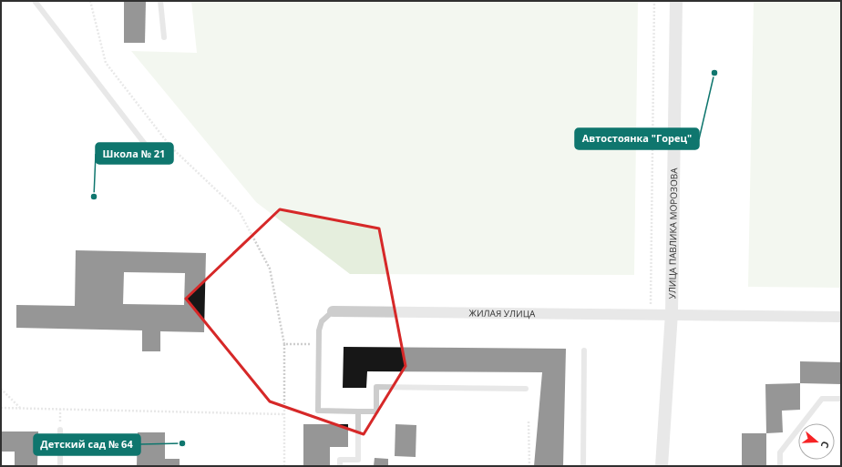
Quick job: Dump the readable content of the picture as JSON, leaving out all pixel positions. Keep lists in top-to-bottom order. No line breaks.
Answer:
{"streets":{"street":["УЛИЦА ПАВЛИКА МОРОЗОВА","ЖИЛАЯ УЛИЦА"]},"crossings":[["УЛИЦА ПАВЛИКА МОРОЗОВА","ЖИЛАЯ УЛИЦА"]],"places":["Автостоянка \"Горец\"","Школа № 21","Детский сад № 64"],"north":"right"}
